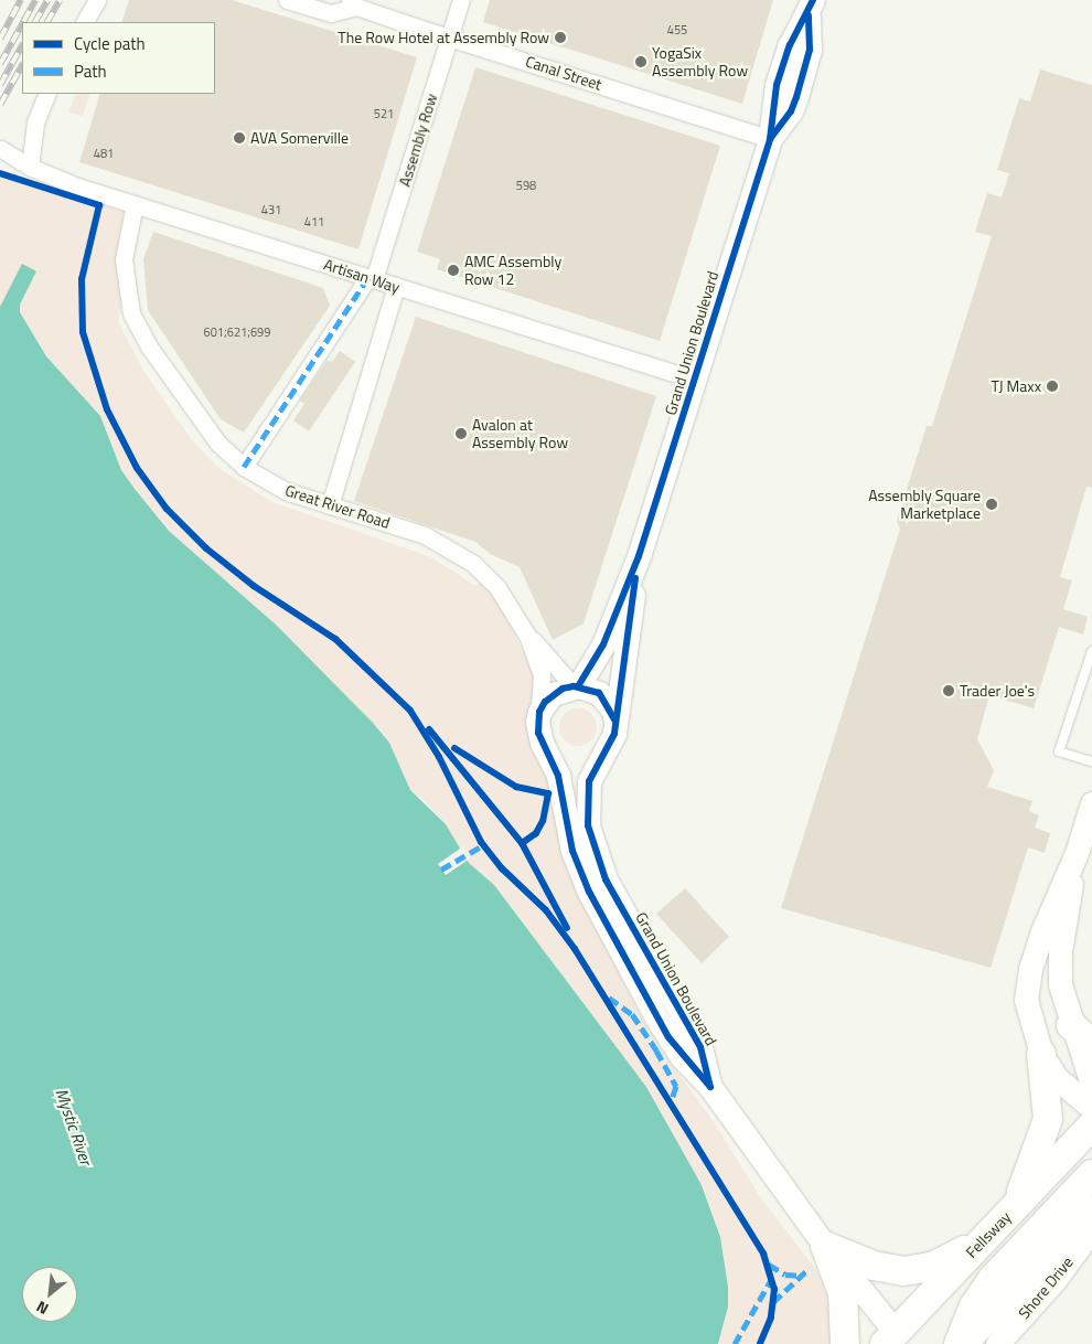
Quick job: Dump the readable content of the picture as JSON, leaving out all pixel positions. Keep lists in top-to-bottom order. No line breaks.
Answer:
{"streets":{"highway":["Fellsway"],"street":["Canal Street","Assembly Row","Artisan Way","Grand Union Boulevard","Great River Road","Shore Drive"]},"crossings":[["Canal Street","Assembly Row"],["Canal Street","Grand Union Boulevard"],["Assembly Row","Artisan Way"],["Assembly Row","Great River Road"],["Artisan Way","Grand Union Boulevard"],["Artisan Way","Great River Road"],["Grand Union Boulevard","Great River Road"],["Grand Union Boulevard","Fellsway"]],"water":["Mystic River"],"places":["The Row Hotel at Assembly Row","YogaSix Assembly Row","AVA Somerville","AMC Assembly Row 12","TJ Maxx","Avalon at Assembly Row","Assembly Square Marketplace","Trader Joe's"],"house_numbers":["455","521","481","598","431","411","601;621;699"],"legend":["Cycle path","Path"],"north":"bottom left"}
